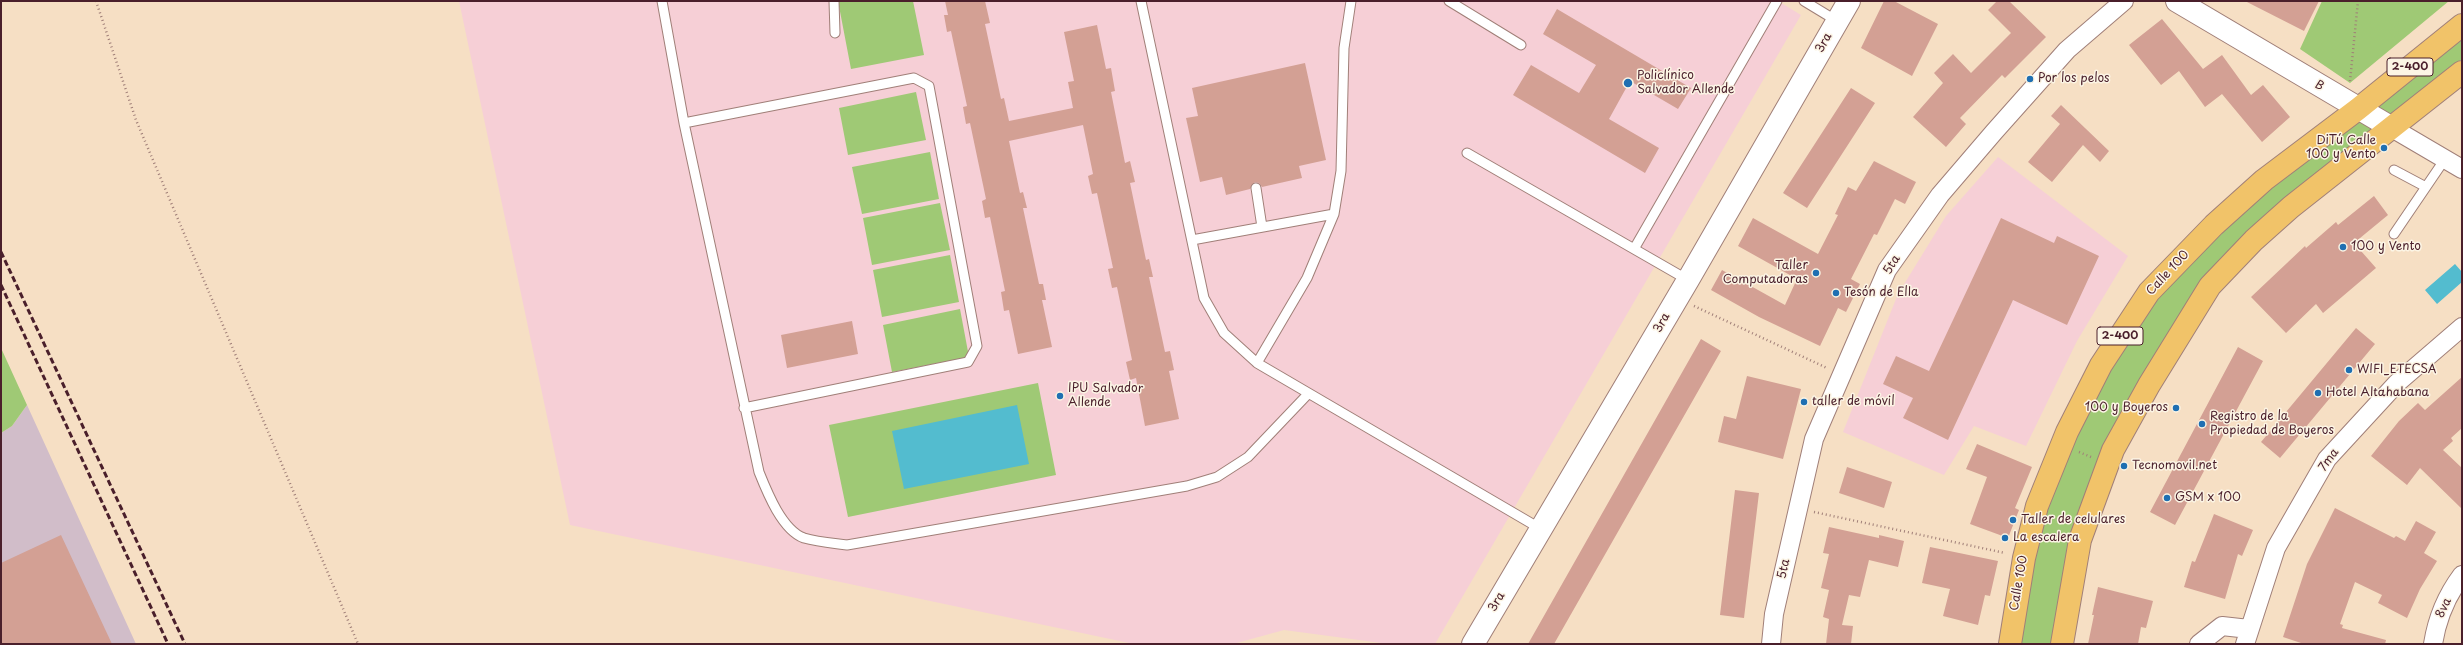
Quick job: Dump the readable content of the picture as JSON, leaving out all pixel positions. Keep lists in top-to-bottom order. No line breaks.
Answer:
{"streets":{"highway":["2-400","Calle 100"],"street":["3ra","B","5ta","7ma","8va"]},"crossings":[["2-400","B"],["B","Calle 100"]],"places":["Por los pelos","Policlínico Salvador Allende","DiTú Calle 100 y Vento","100 y Vento","Taller Computadoras","Tesón de Ella","WIFI_ETECSA","Hotel Altahabana","IPU Salvador Allende","taller de móvil","100 y Boyeros","Registro de la Propiedad de Boyeros","Tecnomovil.net","GSM x 100","Taller de celulares","La escalera"]}
